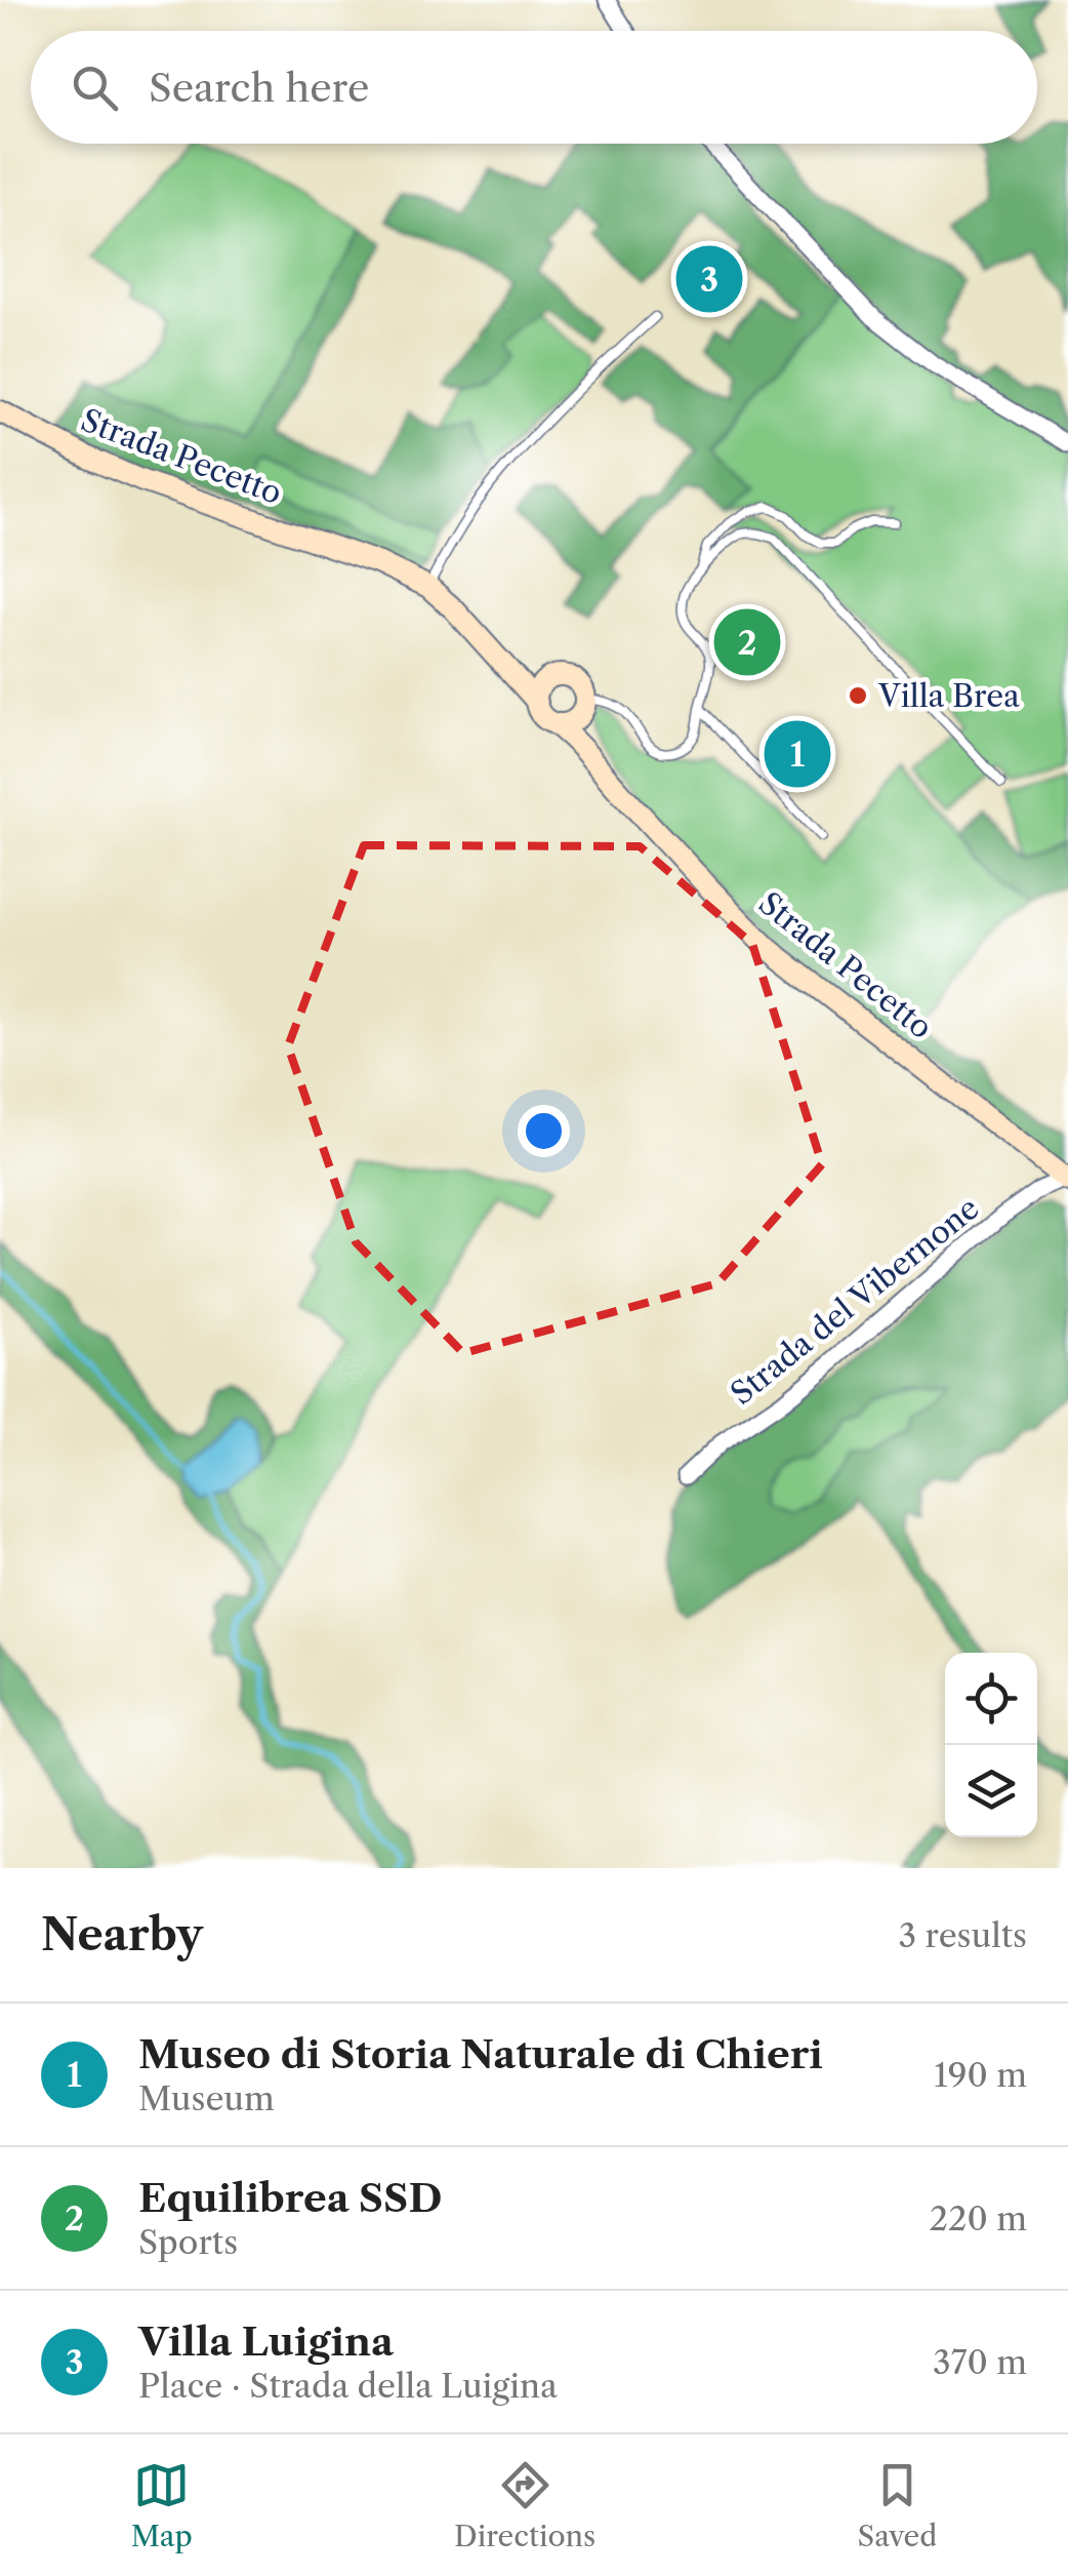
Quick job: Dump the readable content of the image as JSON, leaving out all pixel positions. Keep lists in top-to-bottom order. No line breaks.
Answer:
{"streets":{"main road":["Strada Pecetto"],"street":["Strada del Vibernone"]},"crossings":[["Strada Pecetto","Strada del Vibernone"]],"places":["Villa Brea"],"page":{"search":"Search here","pins":["3","2","1"],"heading":["Nearby","3 results"],"list":[{"mark":"1","name":"Museo di Storia Naturale di Chieri","note":"Museum","value":"190 m"},{"mark":"2","name":"Equilibrea SSD","note":"Sports","value":"220 m"},{"mark":"3","name":"Villa Luigina","note":"Place · Strada della Luigina","value":"370 m"}],"nav":["Map","Directions","Saved"]}}
